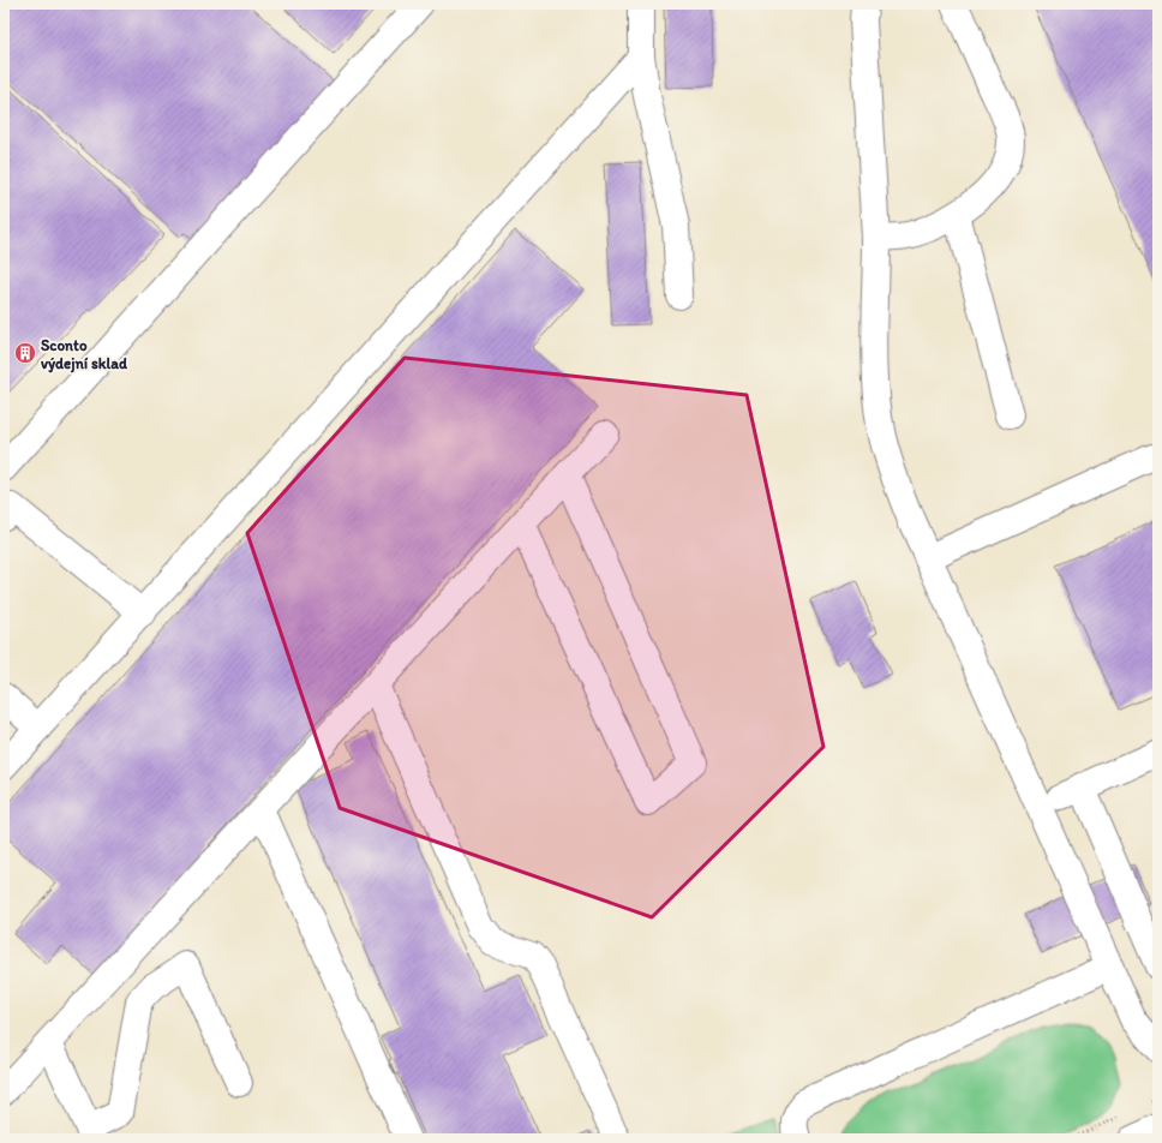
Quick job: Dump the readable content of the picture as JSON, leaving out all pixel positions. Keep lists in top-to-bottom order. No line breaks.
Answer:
{"places":{"building":["Sconto výdejní sklad"]}}
